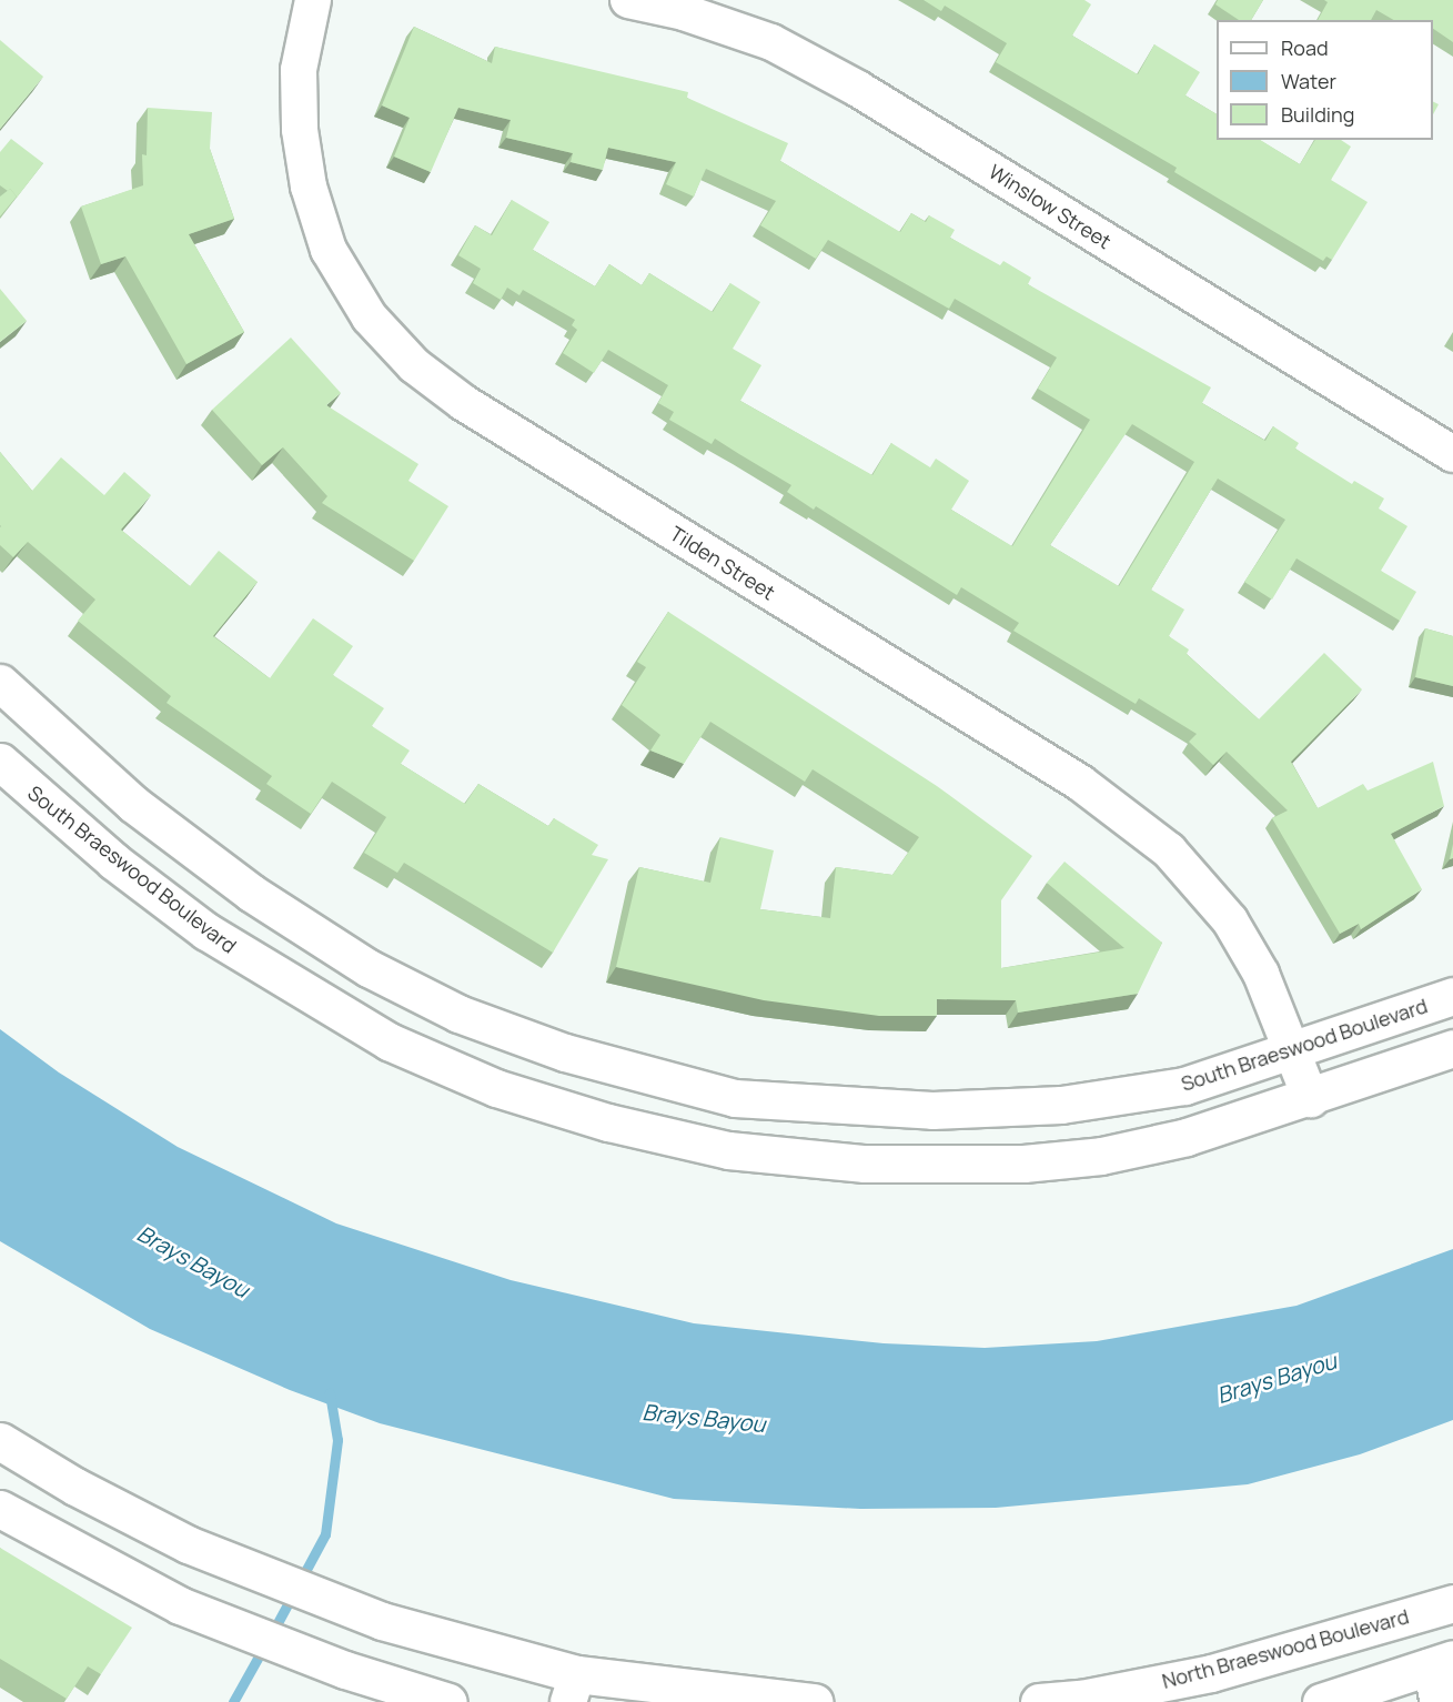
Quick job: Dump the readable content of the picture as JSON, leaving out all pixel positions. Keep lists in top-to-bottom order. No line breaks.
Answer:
{"streets":{"main road":["South Braeswood Boulevard","North Braeswood Boulevard"],"street":["Winslow Street","Tilden Street"]},"crossings":[["Tilden Street","South Braeswood Boulevard"]],"water":["Brays Bayou"],"legend":["Road","Water","Building"]}
